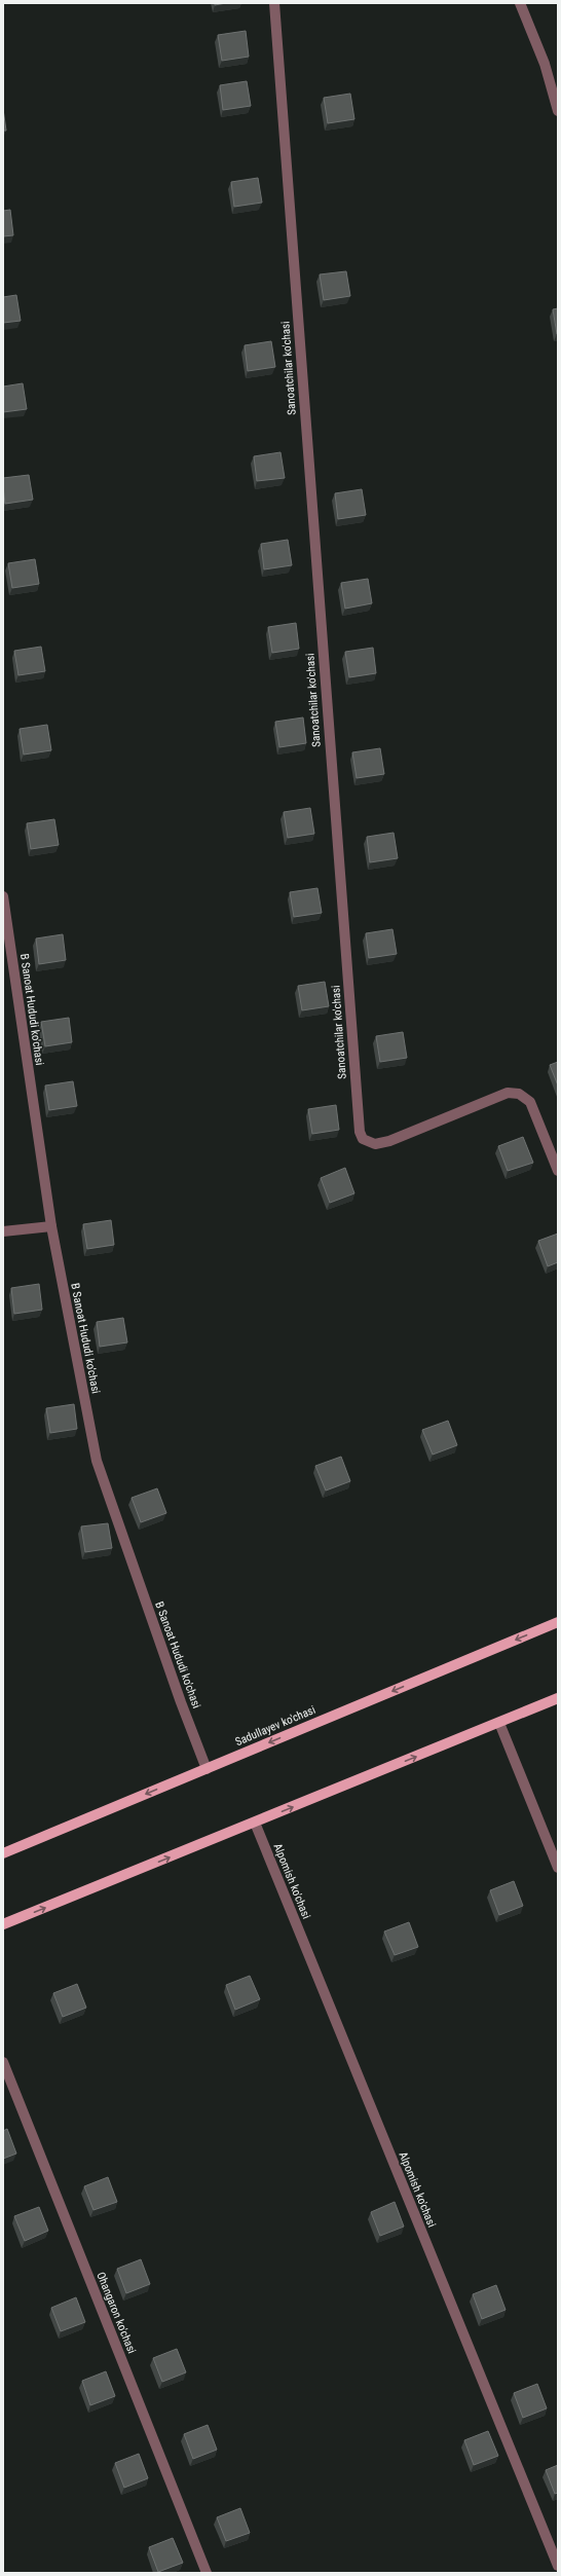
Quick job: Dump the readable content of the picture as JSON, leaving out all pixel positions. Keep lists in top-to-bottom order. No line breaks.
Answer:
{"streets":{"main road":["Sadullayev ko'chasi"],"street":["Sanoatchilar ko'chasi","B Sanoat Hududi ko'chasi","Alpomish ko'chasi","Ohangaron ko'chasi"]},"crossings":[["B Sanoat Hududi ko'chasi","Sadullayev ko'chasi"]]}
